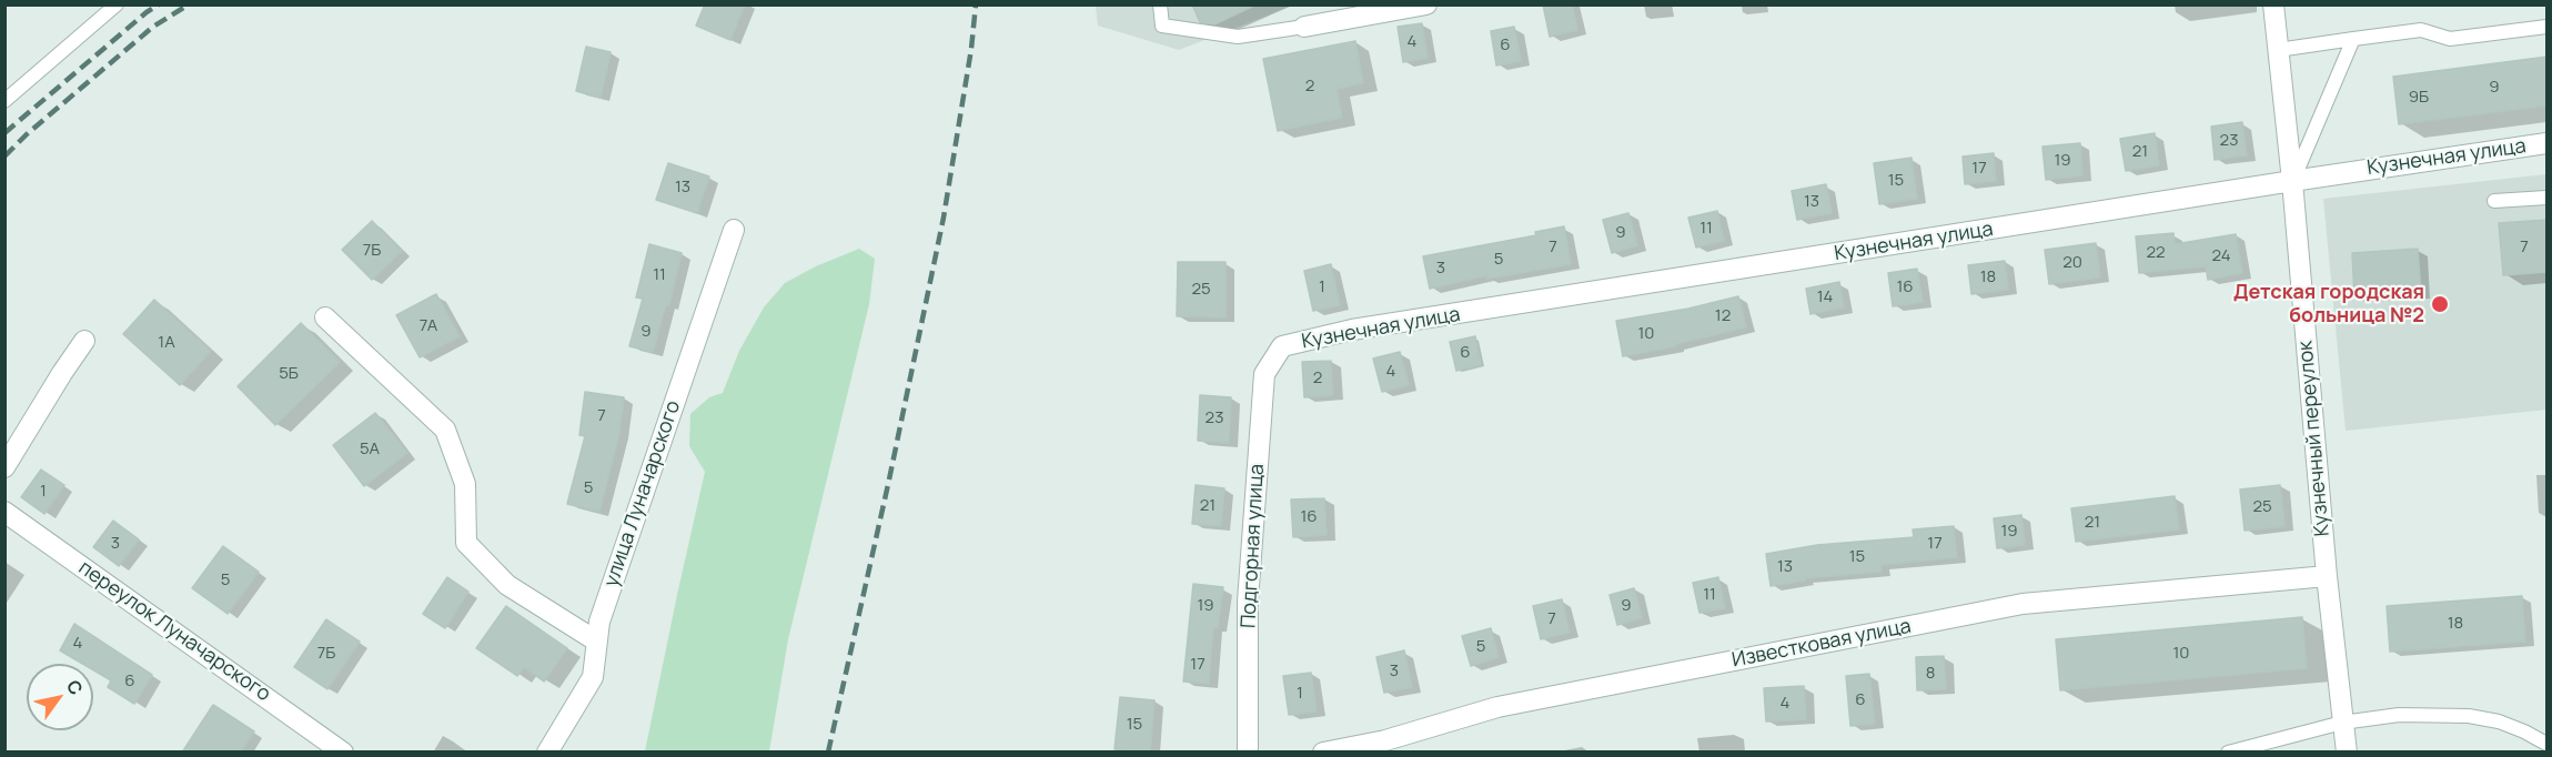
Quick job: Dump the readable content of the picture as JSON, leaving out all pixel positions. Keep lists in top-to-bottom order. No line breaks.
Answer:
{"streets":{"street":["Кузнечная улица","Кузнечный переулок","улица Луначарского","Подгорная улица","переулок Луначарского","Известковая улица"]},"crossings":[["Кузнечная улица","Кузнечный переулок"],["Кузнечная улица","Подгорная улица"],["Кузнечный переулок","Известковая улица"]],"places":["Детская городская больница №2"],"house_numbers":["4","6","2","9","9Б","23","21","19","17","15","13","13","11","9","7","7","7Б","22","24","5","20","3","11","18","1","16","25","14","12","7А","9","10","1А","6","4","5Б","2","7","23","5А","5","1","21","25","16","21","19","3","17","15","13","5","11","19","9","7","18","4","5","7Б","10","17","3","8","6","1","6","4","15"],"north":"top right"}
